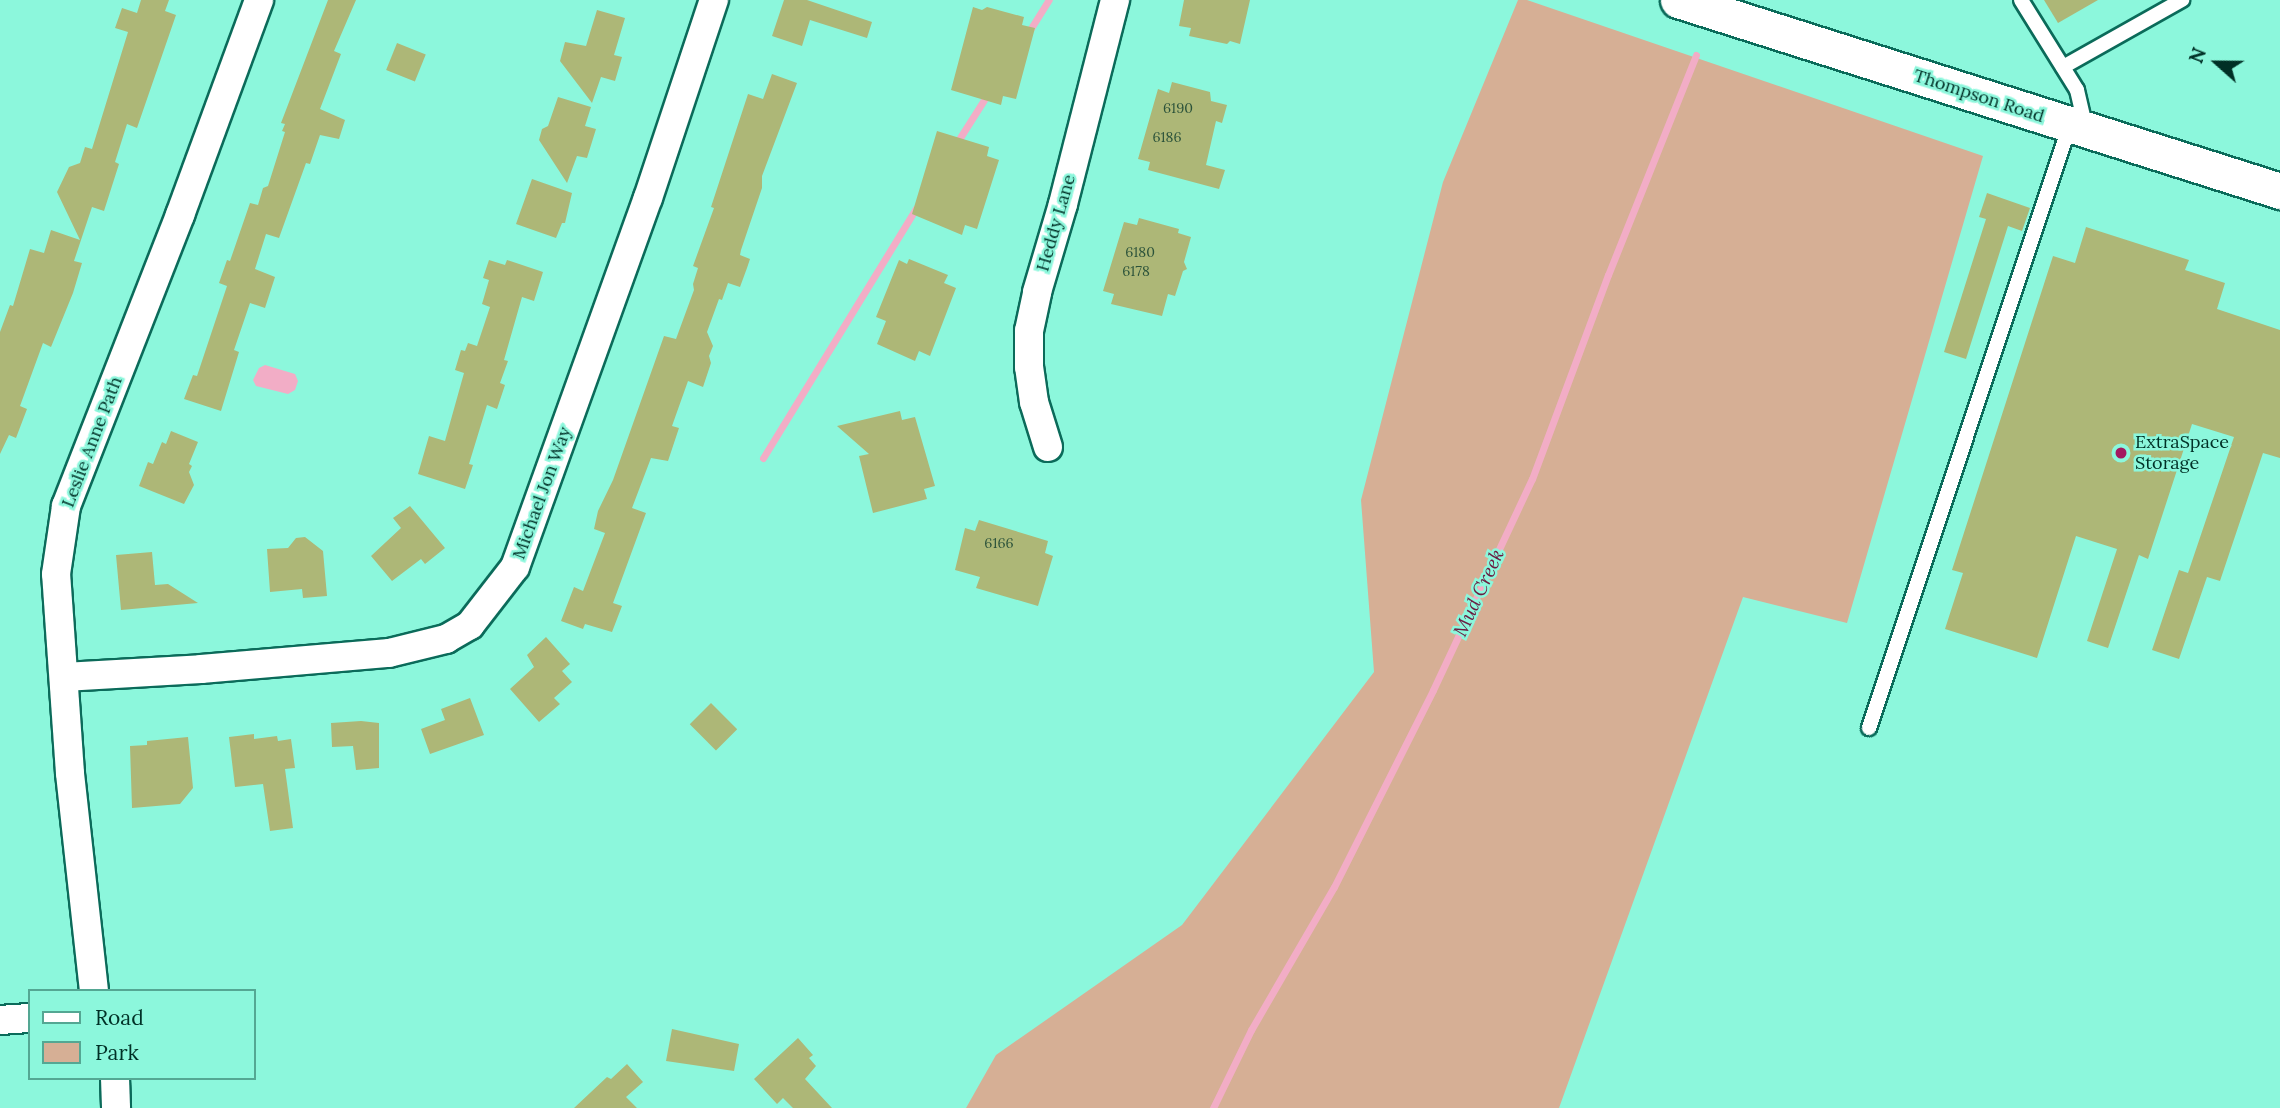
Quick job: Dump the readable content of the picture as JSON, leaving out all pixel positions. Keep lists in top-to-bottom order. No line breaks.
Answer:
{"streets":{"street":["Thompson Road","Heddy Lane","Leslie Anne Path","Michael Jon Way"]},"crossings":[["Leslie Anne Path","Michael Jon Way"]],"water":["Mud Creek"],"places":["ExtraSpace Storage"],"house_numbers":["6190","6186","6180","6178","6166"],"legend":["Road","Park"],"north":"left"}
